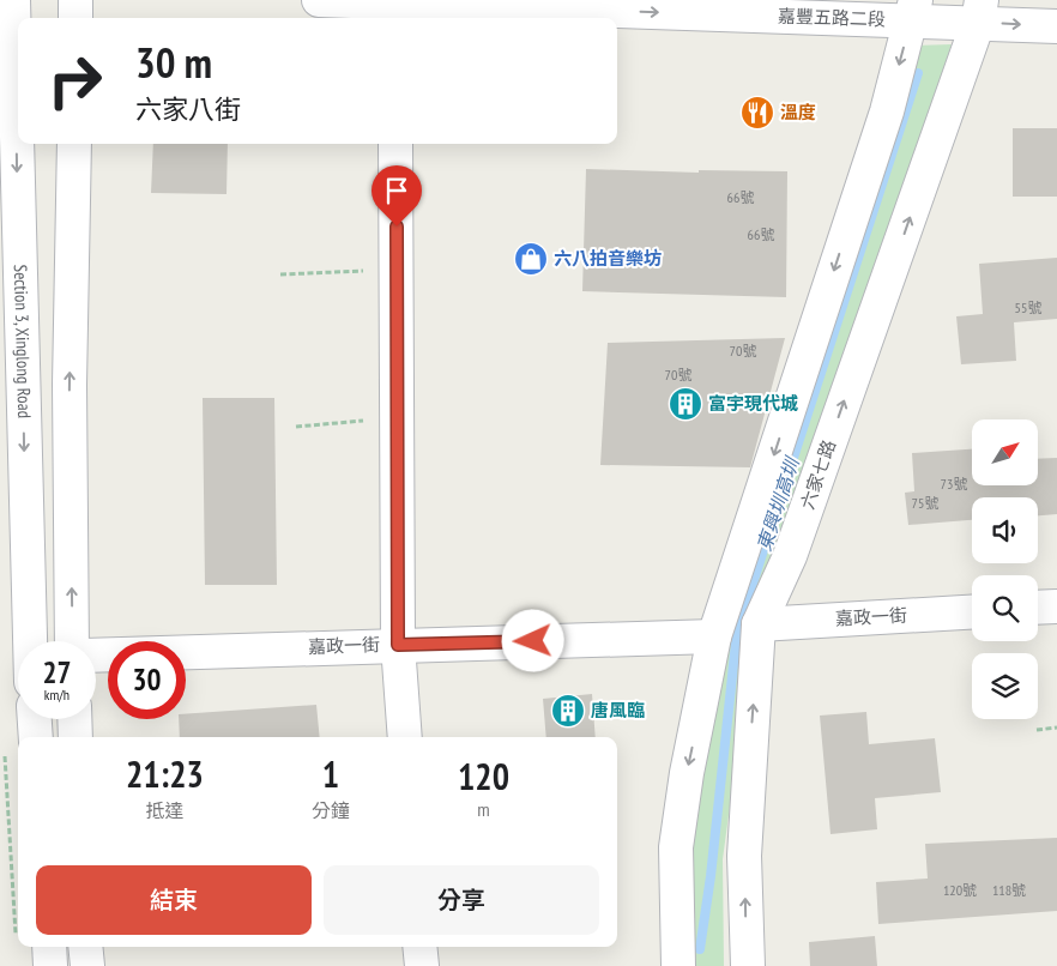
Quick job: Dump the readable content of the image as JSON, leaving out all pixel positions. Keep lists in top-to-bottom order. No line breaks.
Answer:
{"streets":{"street":["嘉豐五路二段","Section 3, Xinglong Road","六家七路","嘉政一街"]},"crossings":[["嘉豐五路二段","六家七路"],["六家七路","嘉政一街"]],"one_way":["嘉豐五路二段"],"water":["東興圳高圳"],"places":{"restaurant":["溫度"],"shop":["六八拍音樂坊"],"building":["富宇現代城","唐風臨"]},"house_numbers":["66號","66號","55號","70號","70號","73號","75號","120號","118號"],"north":"top right","page":{"turn":["30 m","六家八街"],"speed":"27 km/h","limit":"30","eta":["21:23","抵達","1","分鐘","120","m"],"buttons":["結束","分享"]}}
